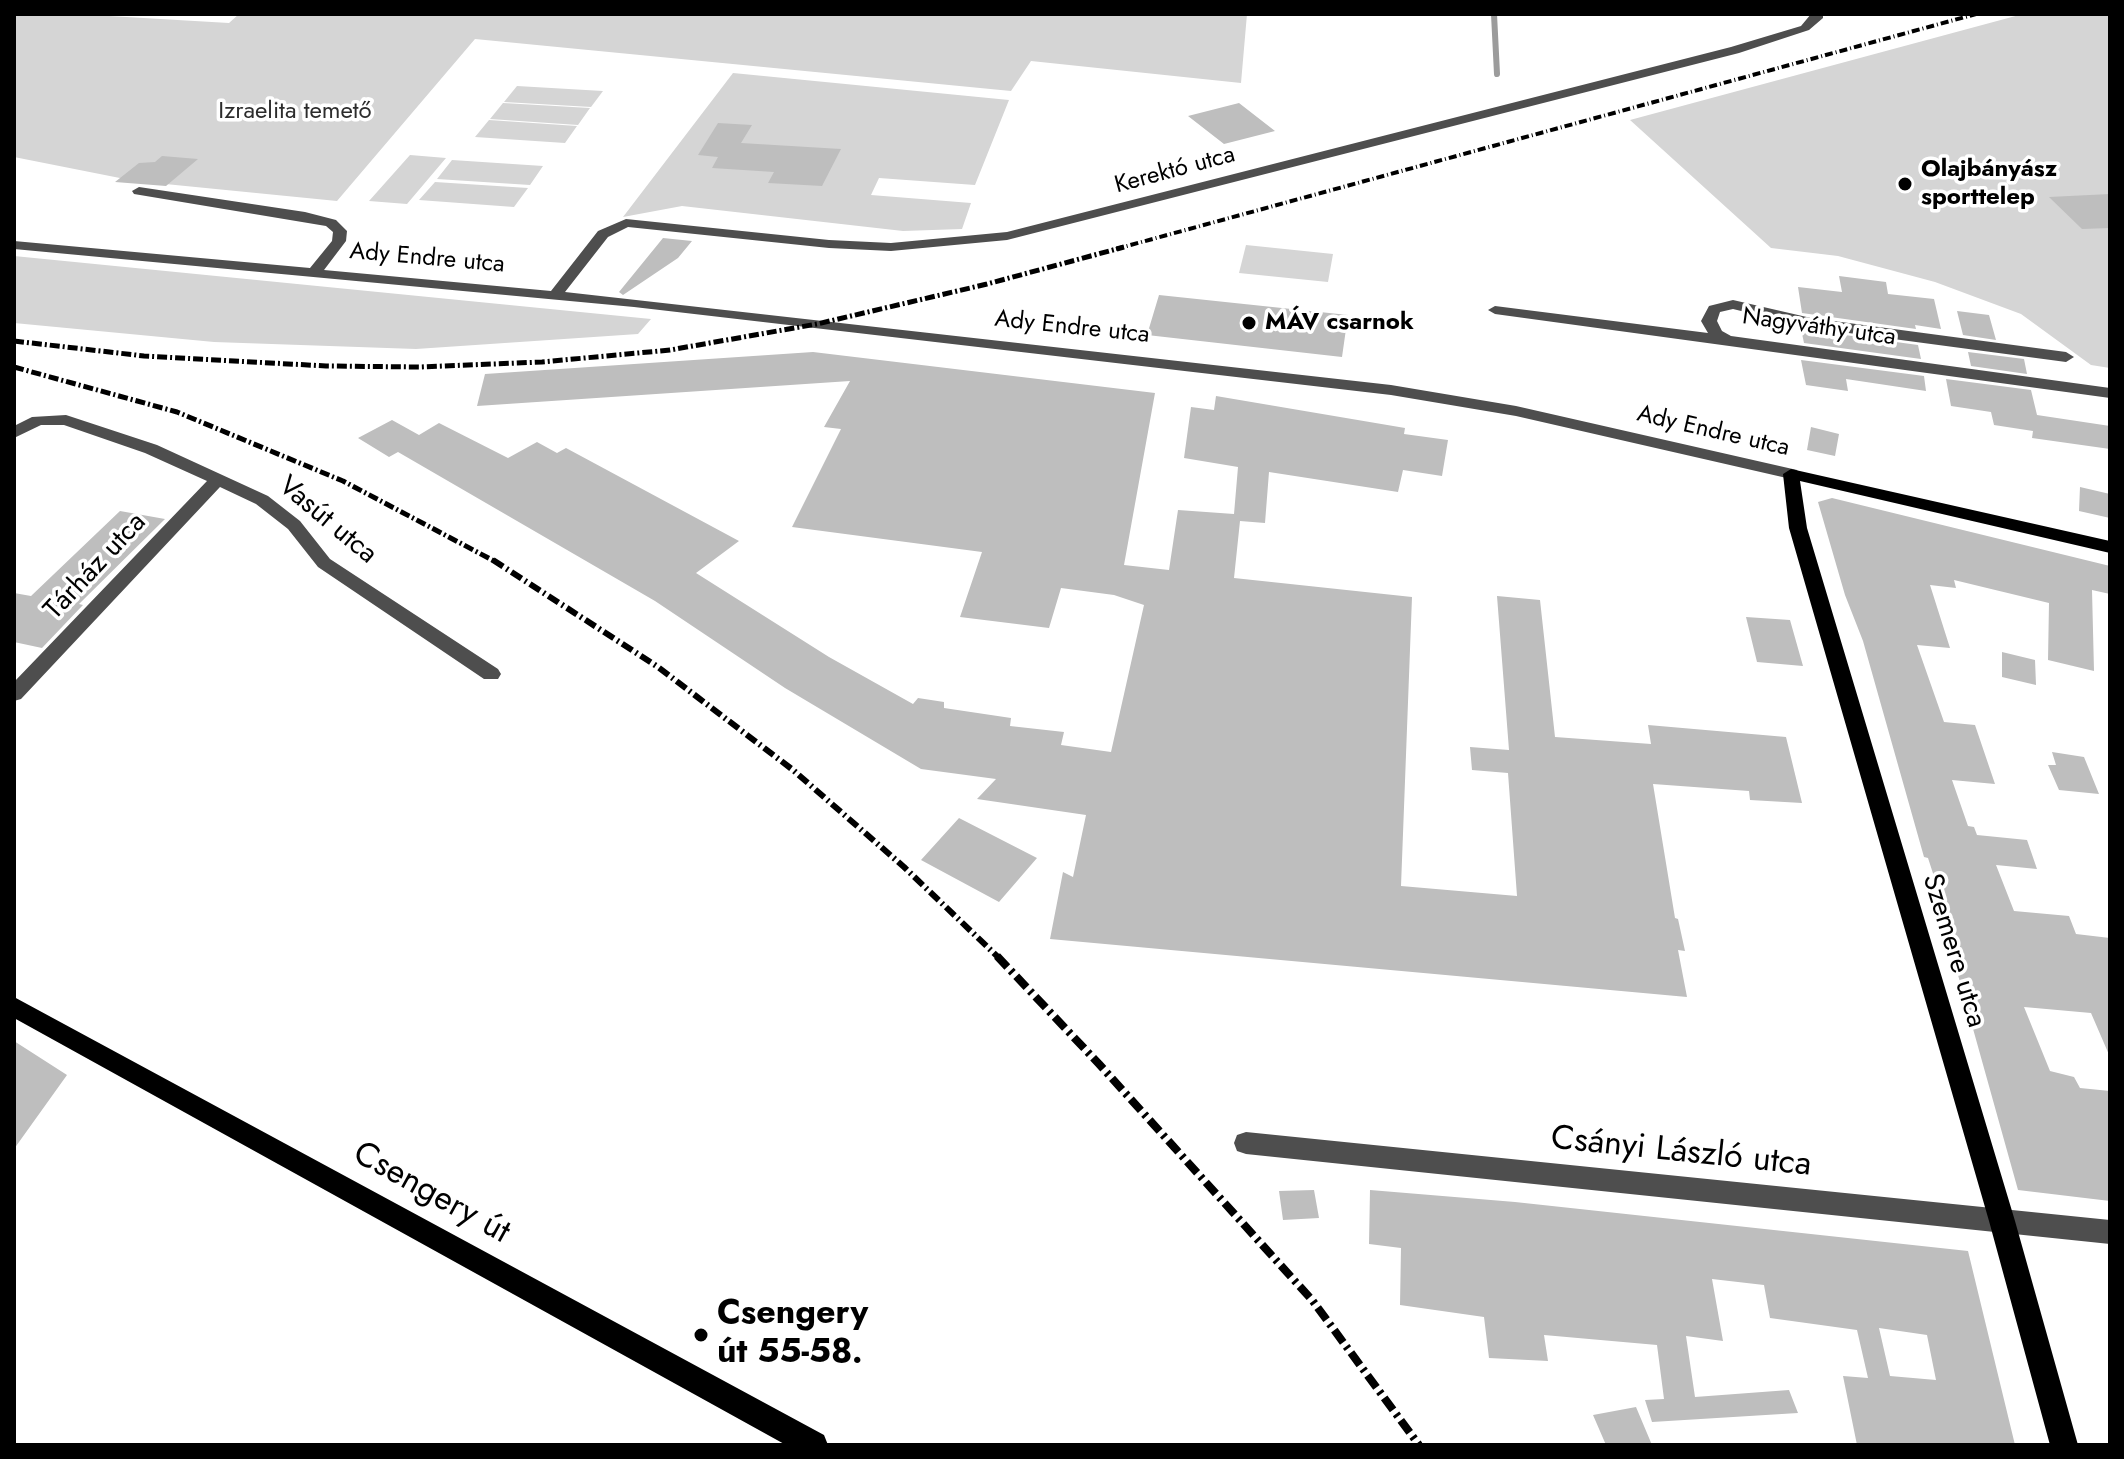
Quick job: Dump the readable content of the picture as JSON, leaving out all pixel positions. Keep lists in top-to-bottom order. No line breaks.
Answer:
{"streets":{"main road":["Ady Endre utca","Szemere utca","Csengery út"],"street":["Kerektó utca","Nagyváthy utca","Vasút utca","Tárház utca","Csányi László utca"]},"crossings":[["Kerektó utca","Ady Endre utca"],["Ady Endre utca","Szemere utca"],["Vasút utca","Tárház utca"],["Szemere utca","Csányi László utca"]],"parks":["Izraelita temető"],"places":["Olajbányász sporttelep","MÁV csarnok","Csengery út 55-58."]}
